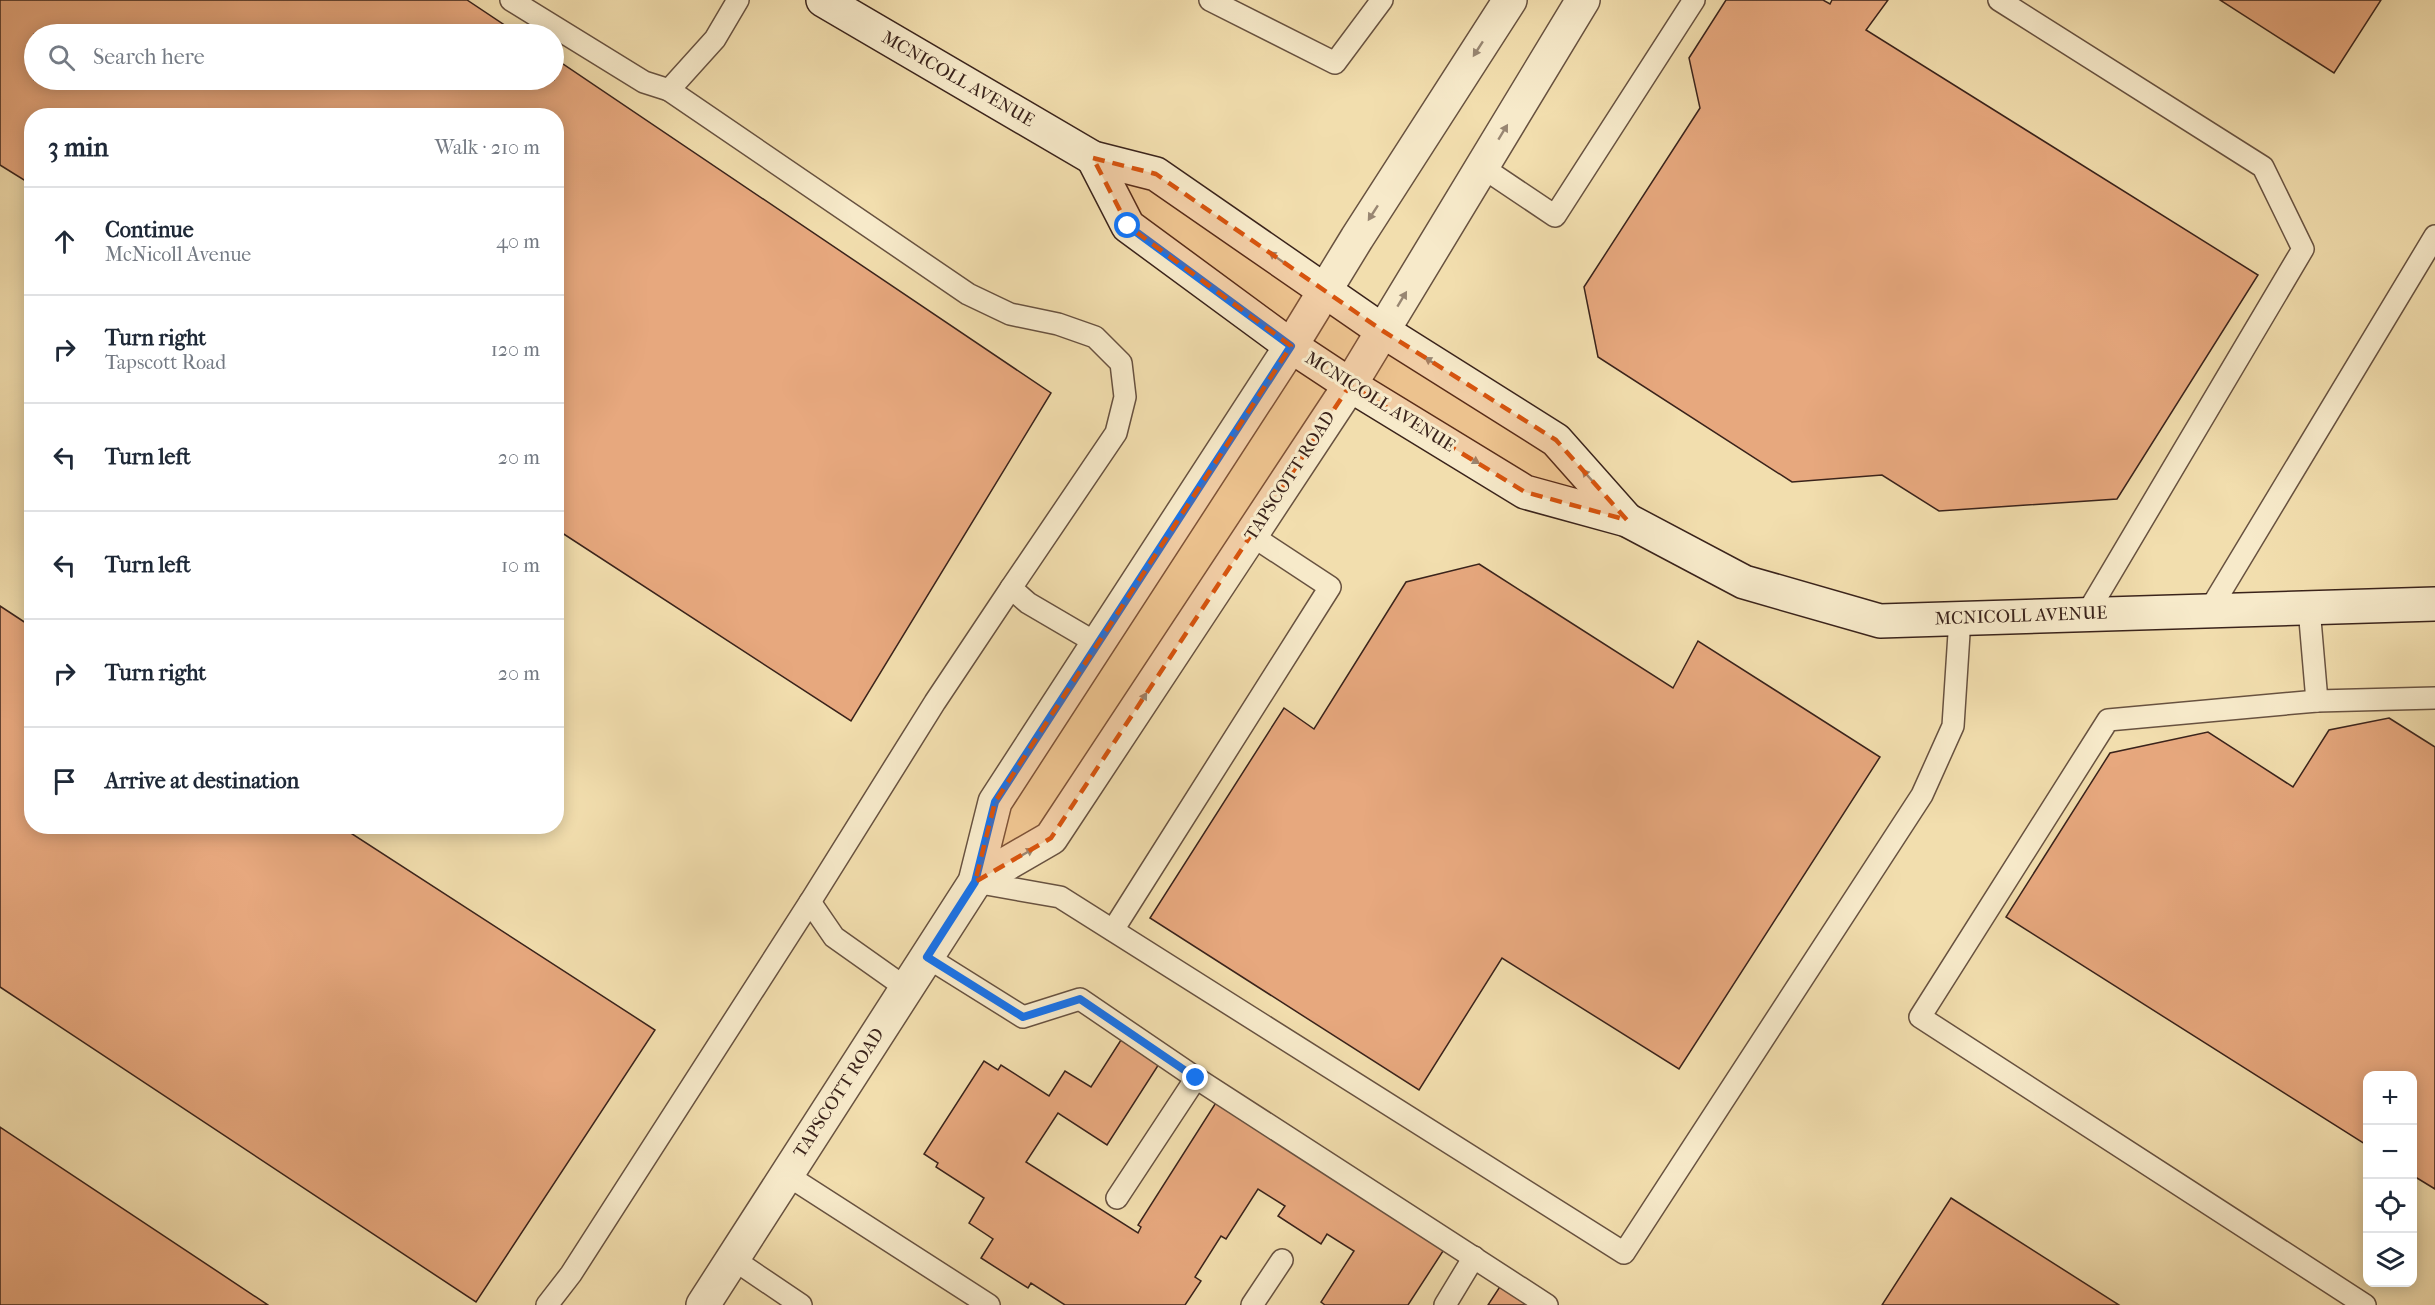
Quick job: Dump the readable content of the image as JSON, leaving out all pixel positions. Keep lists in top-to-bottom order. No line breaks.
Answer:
{"streets":{"street":["MCNICOLL AVENUE","TAPSCOTT ROAD"]},"crossings":[["MCNICOLL AVENUE","TAPSCOTT ROAD"]],"page":{"search":"Search here","heading":["3 min","Walk · 210 m"],"list":[["Continue","McNicoll Avenue","40 m"],["Turn right","Tapscott Road","120 m"],["Turn left","20 m"],["Turn left","10 m"],["Turn right","20 m"],"Arrive at destination"],"map_buttons":["+","−"]}}
